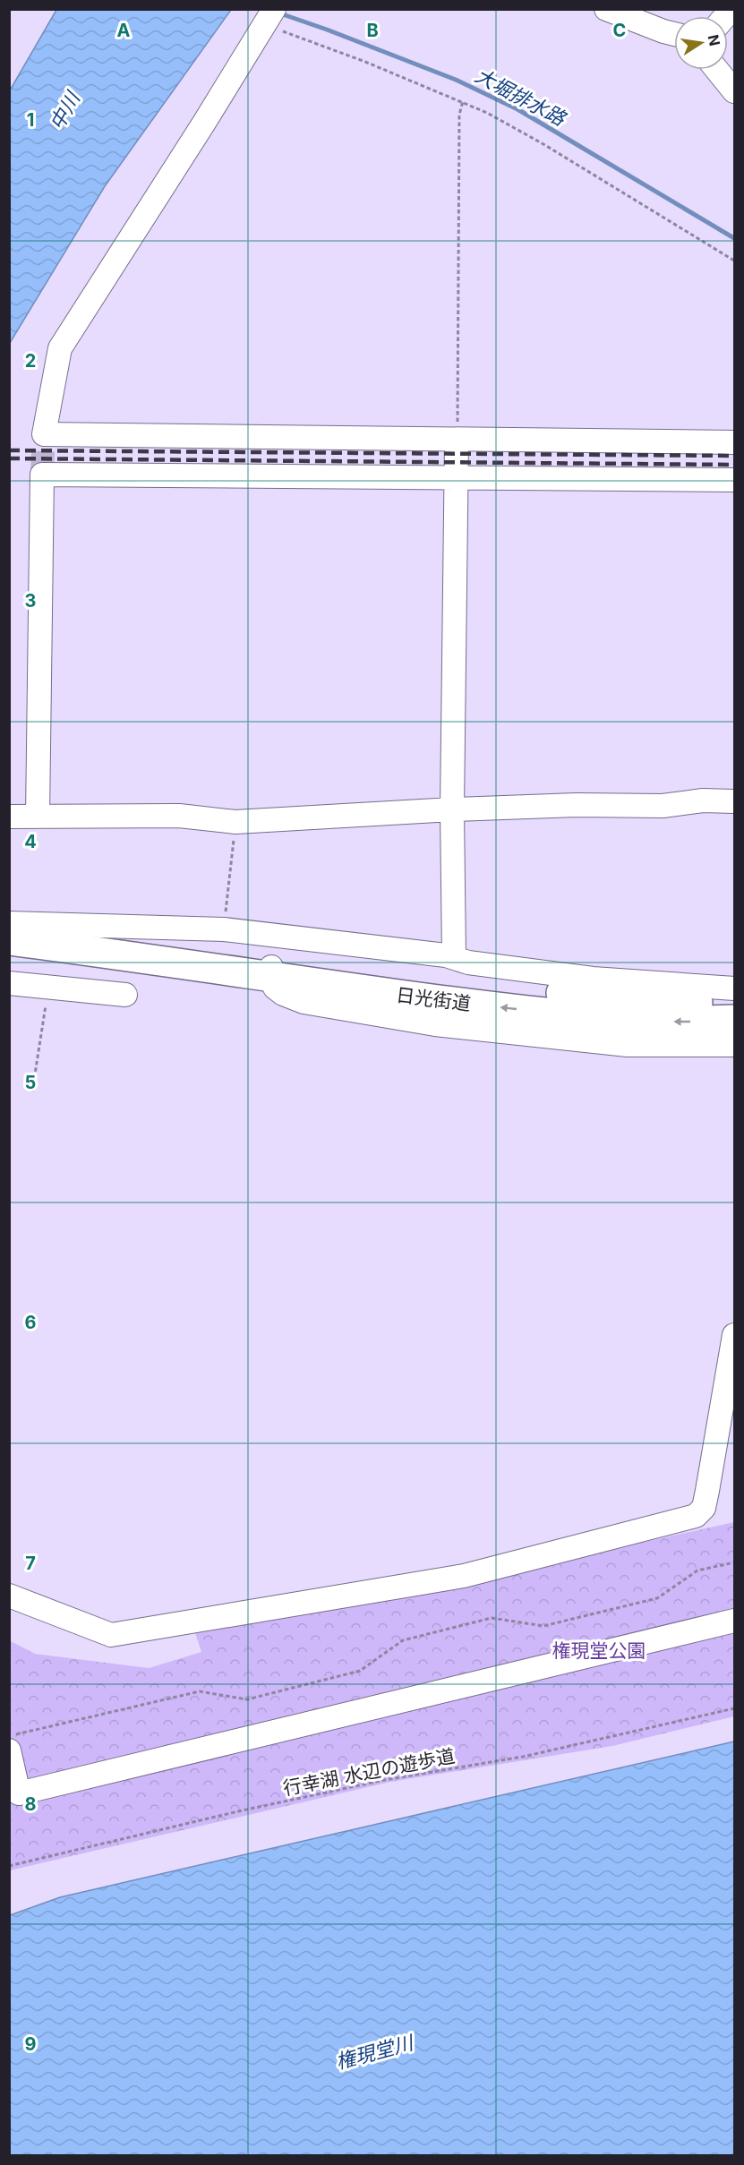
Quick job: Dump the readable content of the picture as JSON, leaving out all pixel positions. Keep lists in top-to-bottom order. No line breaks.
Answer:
{"streets":{"highway":["日光街道"],"path":["行幸湖 水辺の遊歩道"]},"water":["大堀排水路","中川","権現堂川"],"parks":["権現堂公園"],"north":"right","grid":{"columns":["A","B","C"],"rows":["1","2","3","4","5","6","7","8","9"]}}
